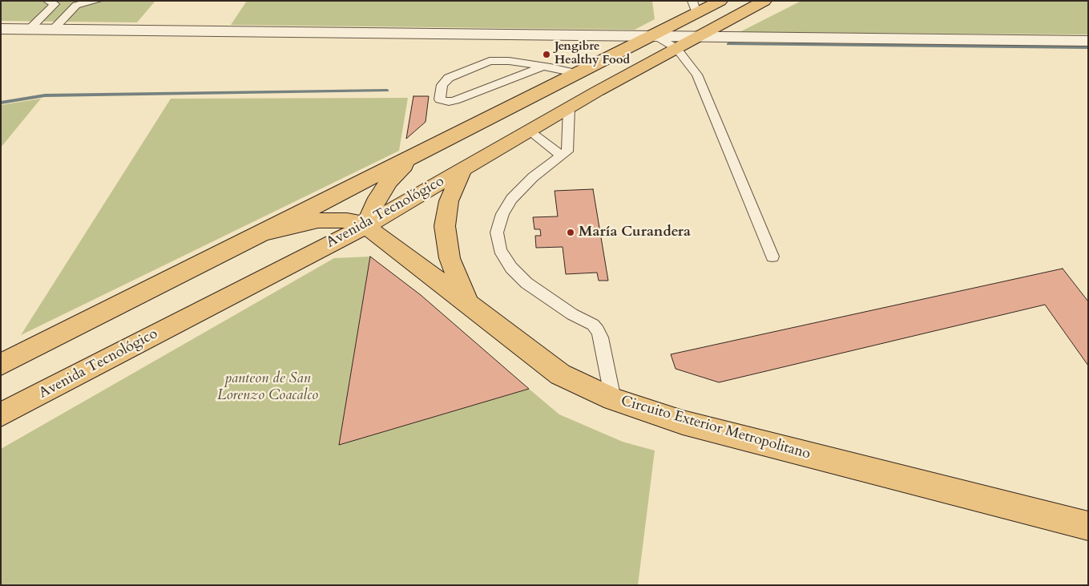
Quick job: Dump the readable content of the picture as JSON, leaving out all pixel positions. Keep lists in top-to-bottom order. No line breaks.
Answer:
{"streets":{"main road":["Avenida Tecnológico","Circuito Exterior Metropolitano"]},"crossings":[["Avenida Tecnológico","Circuito Exterior Metropolitano"]],"parks":["panteon de San Lorenzo Coacalco"],"places":["Jengibre Healthy Food","María Curandera"]}
